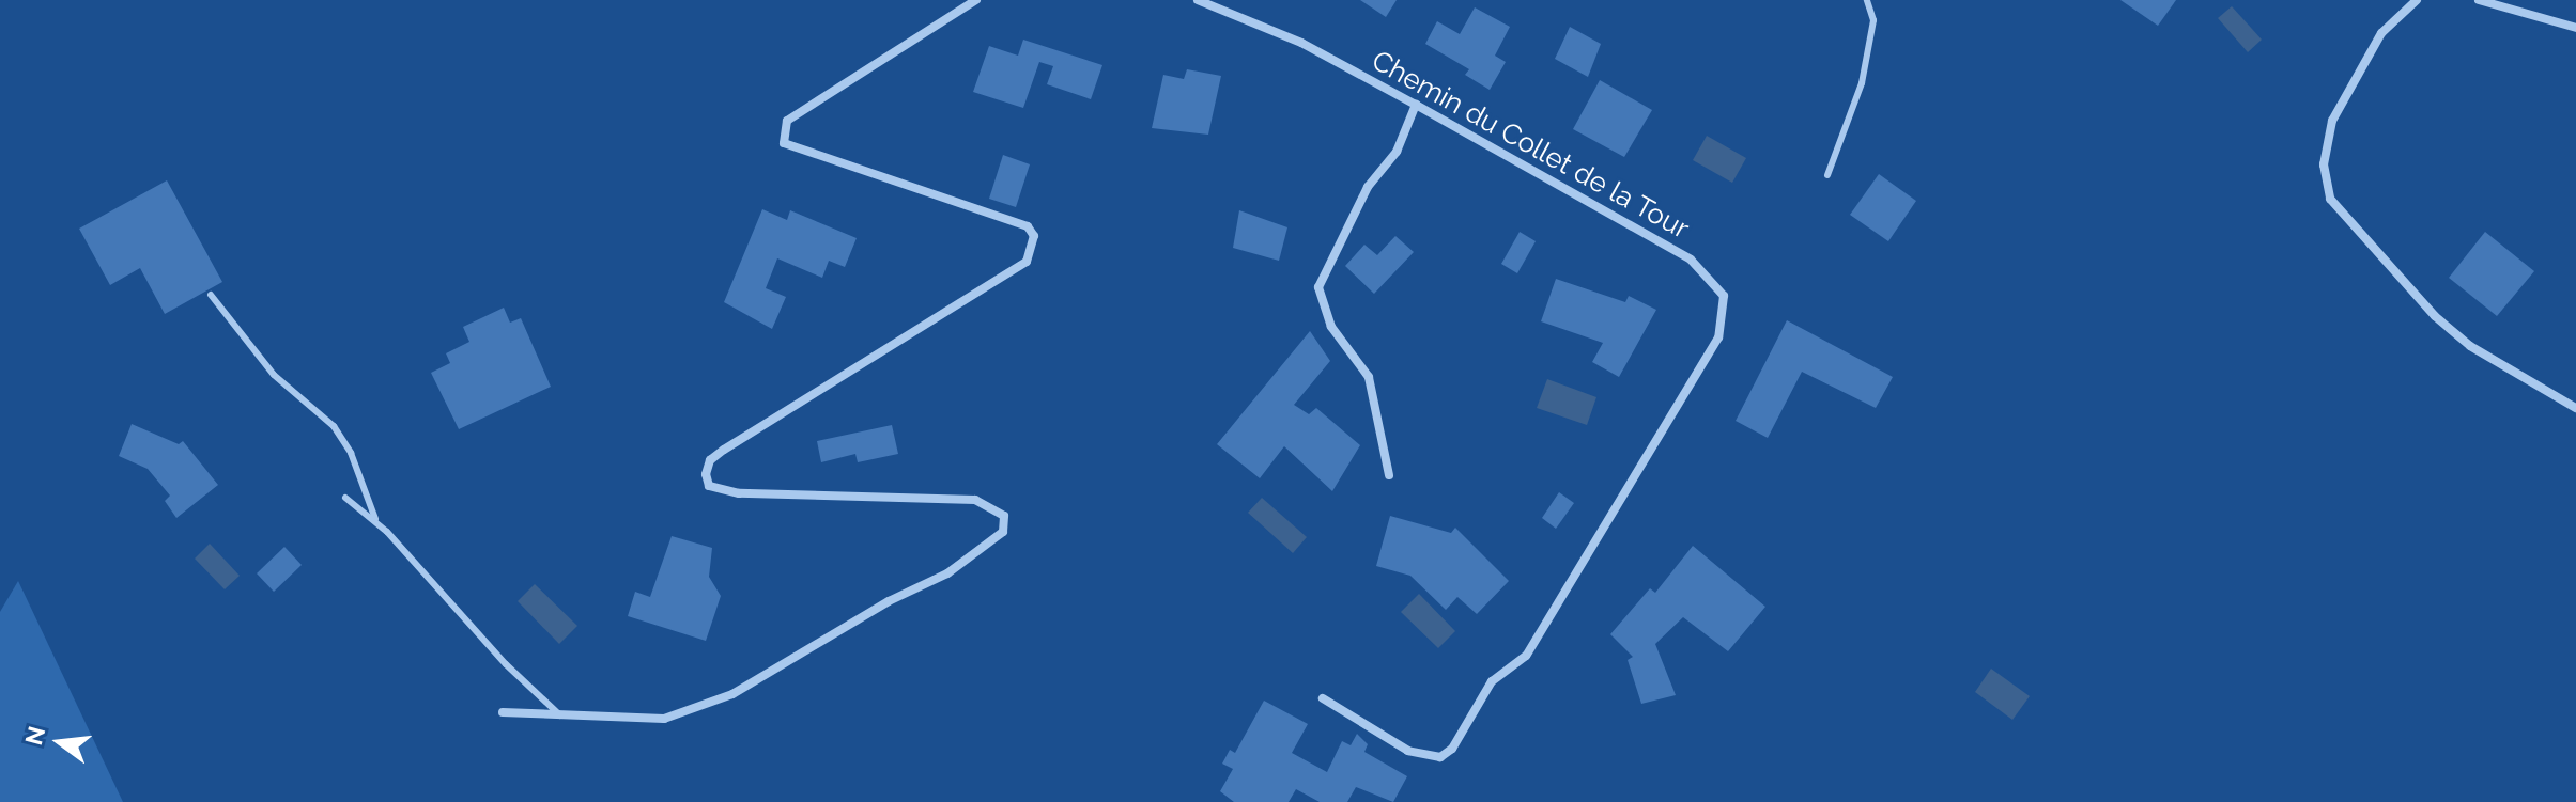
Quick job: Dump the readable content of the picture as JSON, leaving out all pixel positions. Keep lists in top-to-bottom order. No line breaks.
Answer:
{"streets":{"street":["Chemin du Collet de la Tour"]},"north":"left"}
